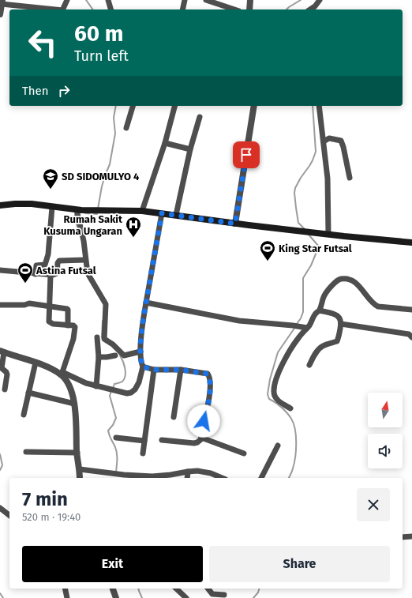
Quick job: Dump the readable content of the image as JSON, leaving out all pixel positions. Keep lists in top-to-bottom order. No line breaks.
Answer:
{"places":{"school or university":["SD SIDOMULYO 4"],"hospital":["Rumah Sakit Kusuma Ungaran"],"sports":["King Star Futsal","Astina Futsal"]},"north":"top","page":{"turn":["60 m","Turn left"],"then":"Then","heading":["7 min","520 m · 19:40"],"buttons":["Exit","Share"]}}
